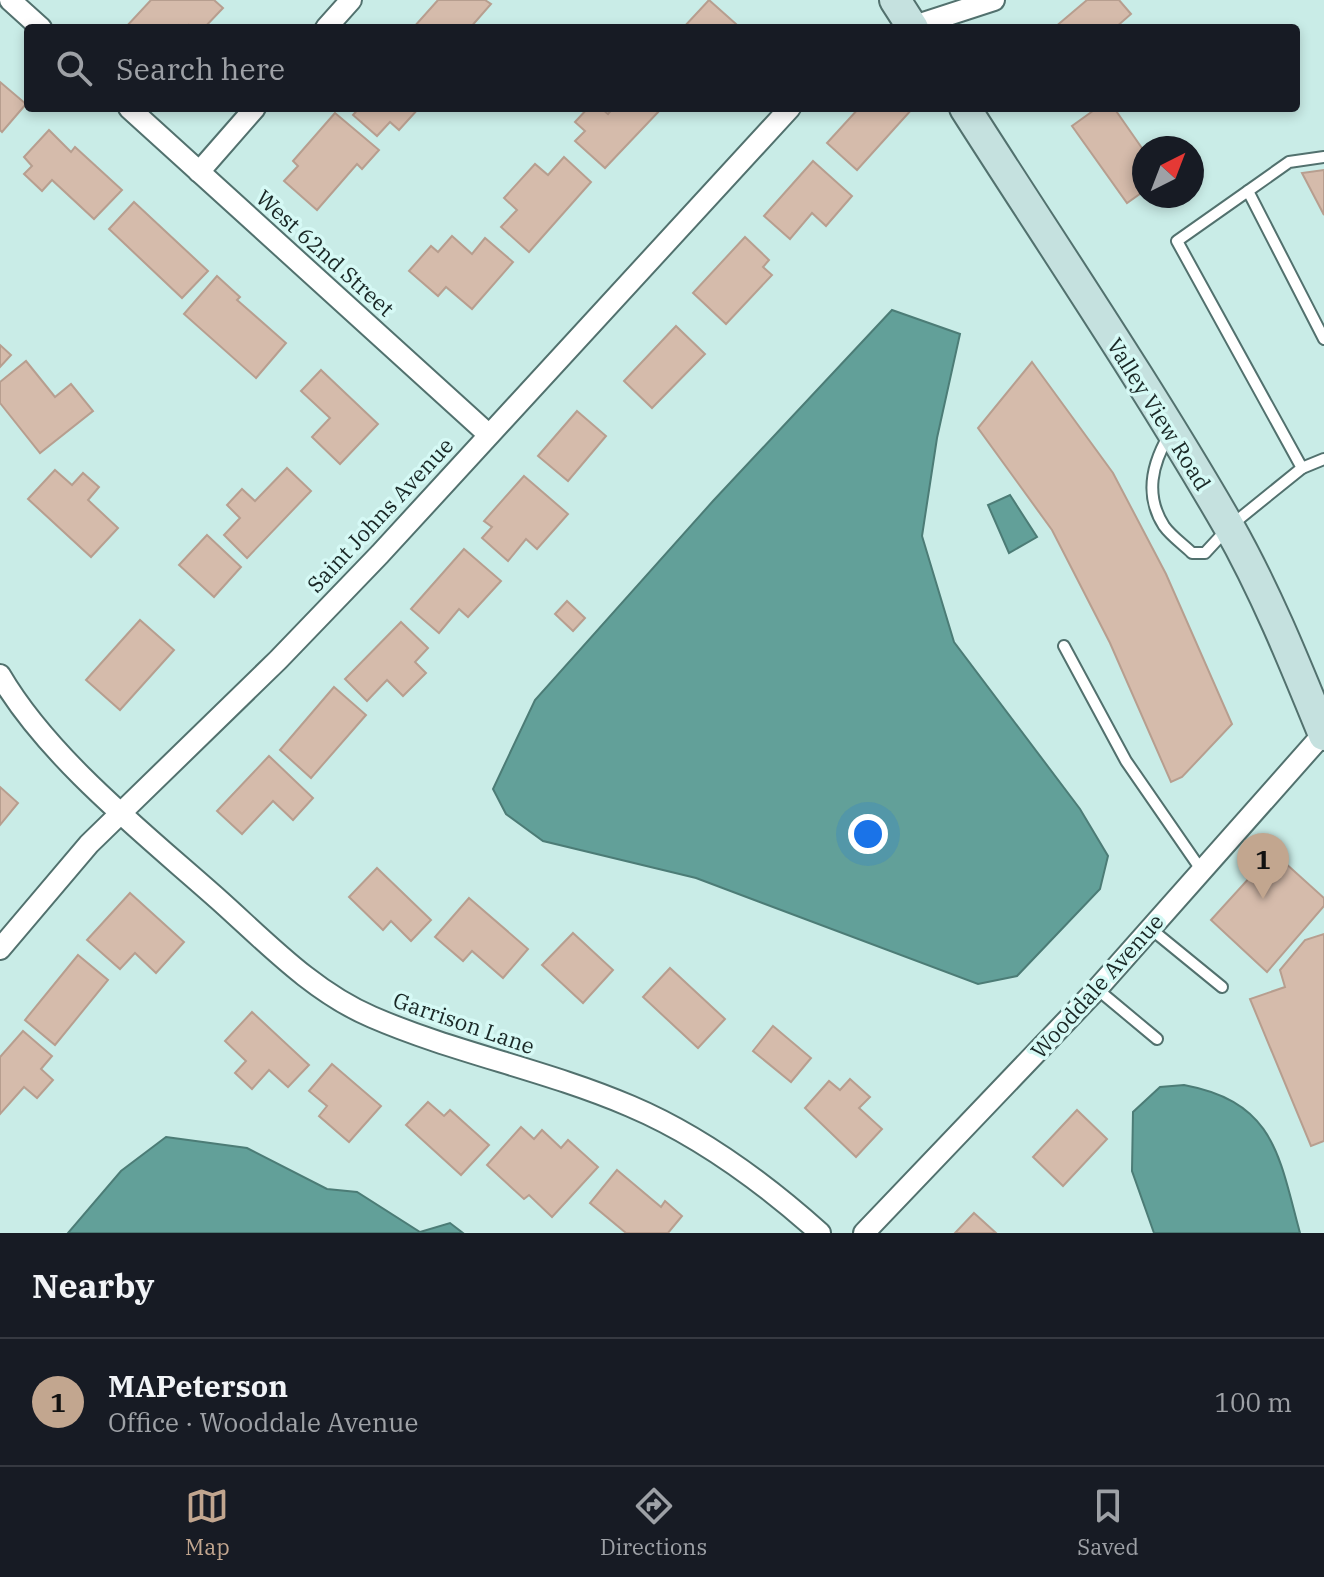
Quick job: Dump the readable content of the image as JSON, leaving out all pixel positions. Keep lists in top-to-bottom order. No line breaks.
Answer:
{"streets":{"street":["West 62nd Street","Valley View Road","Saint Johns Avenue","Wooddale Avenue","Garrison Lane"]},"crossings":[["West 62nd Street","Saint Johns Avenue"],["Valley View Road","Wooddale Avenue"],["Saint Johns Avenue","Garrison Lane"]],"north":"top right","page":{"search":"Search here","pins":"1","heading":"Nearby","list":[{"mark":"1","name":"MAPeterson","note":"Office · Wooddale Avenue","value":"100 m"}],"nav":["Map","Directions","Saved"]}}
